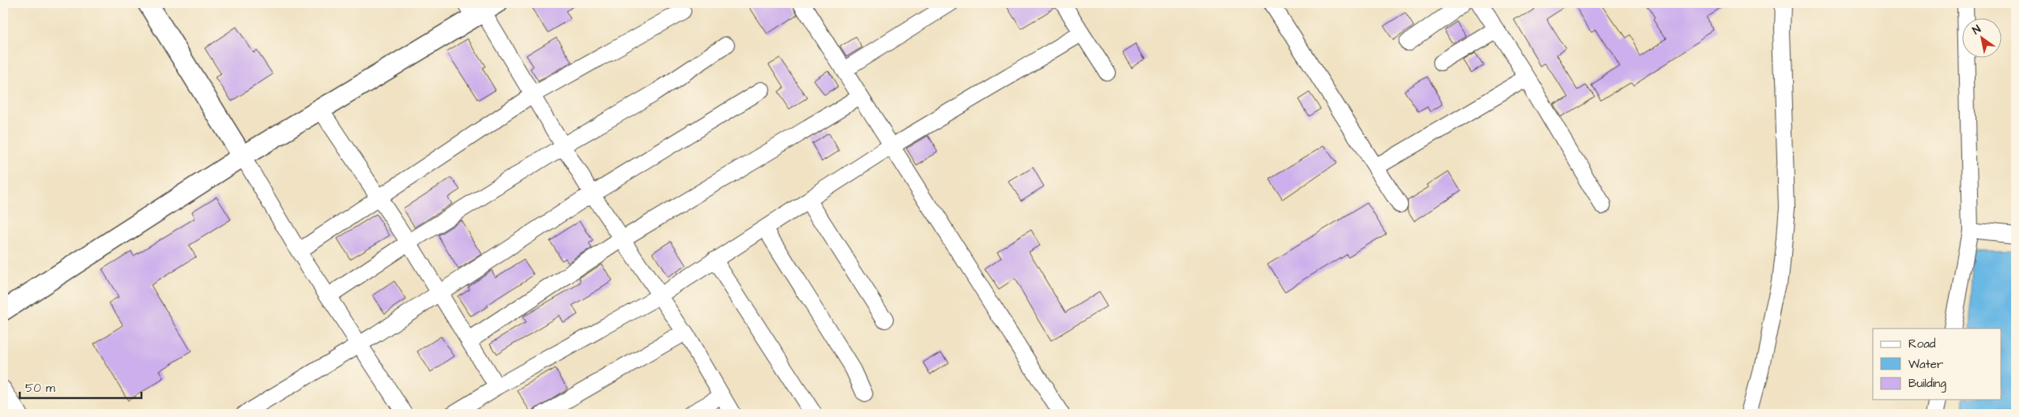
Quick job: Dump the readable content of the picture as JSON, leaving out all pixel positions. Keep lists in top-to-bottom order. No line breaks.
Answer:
{"legend":["Road","Water","Building"],"scale_bar":"50 m","north":"top left"}
